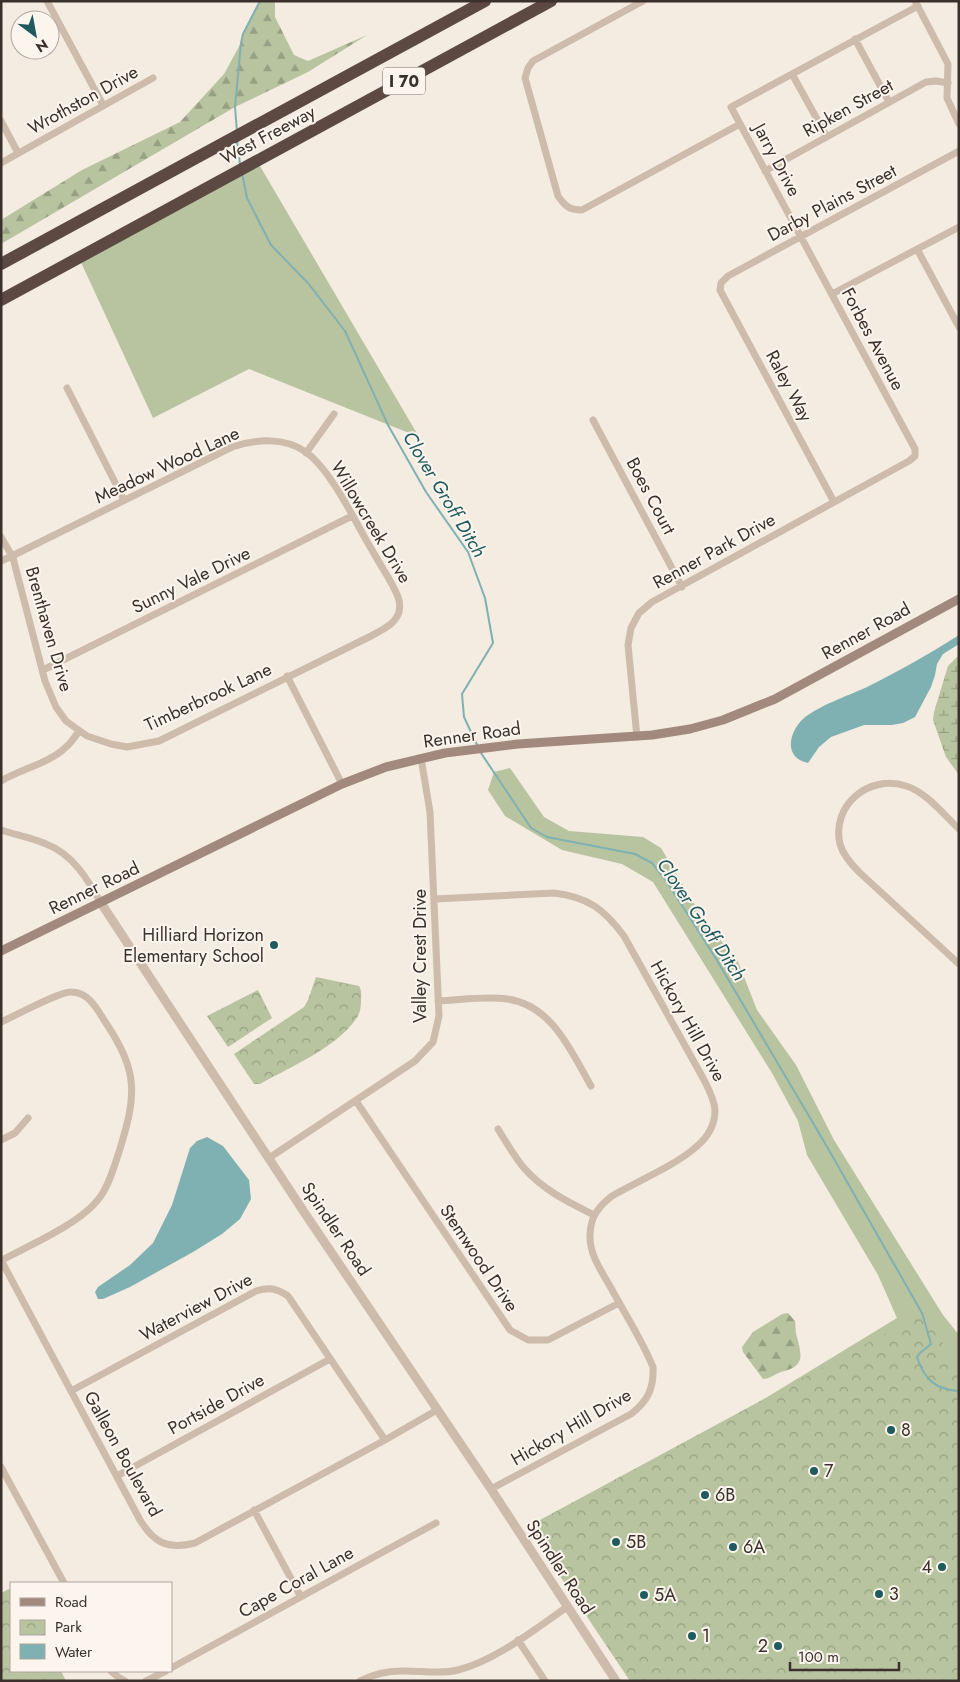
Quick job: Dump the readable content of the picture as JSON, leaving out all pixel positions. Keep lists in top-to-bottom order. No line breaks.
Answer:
{"streets":{"highway":["I 70","West Freeway"],"main road":["Renner Road"],"street":["Wrothston Drive","Ripken Street","Jarry Drive","Darby Plains Street","Forbes Avenue","Raley Way","Meadow Wood Lane","Boes Court","Willowcreek Drive","Renner Park Drive","Sunny Vale Drive","Brenthaven Drive","Timberbrook Lane","Valley Crest Drive","Hickory Hill Drive","Spindler Road","Stemwood Drive","Waterview Drive","Portside Drive","Galleon Boulevard","Cape Coral Lane"]},"crossings":[["Ripken Street","Jarry Drive"],["Jarry Drive","Darby Plains Street"],["Jarry Drive","Forbes Avenue"],["Darby Plains Street","Forbes Avenue"],["Darby Plains Street","Raley Way"],["Forbes Avenue","Renner Park Drive"],["Raley Way","Renner Park Drive"],["Meadow Wood Lane","Willowcreek Drive"],["Meadow Wood Lane","Brenthaven Drive"],["Boes Court","Renner Park Drive"],["Willowcreek Drive","Sunny Vale Drive"],["Willowcreek Drive","Timberbrook Lane"],["Renner Park Drive","Renner Road"],["Sunny Vale Drive","Brenthaven Drive"],["Brenthaven Drive","Timberbrook Lane"],["Renner Road","Valley Crest Drive"],["Renner Road","Spindler Road"],["Valley Crest Drive","Hickory Hill Drive"],["Valley Crest Drive","Spindler Road"],["Valley Crest Drive","Stemwood Drive"],["Hickory Hill Drive","Spindler Road"],["Hickory Hill Drive","Stemwood Drive"],["Spindler Road","Galleon Boulevard"],["Waterview Drive","Portside Drive"],["Waterview Drive","Galleon Boulevard"],["Portside Drive","Galleon Boulevard"]],"water":["Clover Groff Ditch"],"places":["Hilliard Horizon Elementary School","8","7","6B","5B","6A","4","3","5A","1","2"],"legend":["Road","Park","Water"],"scale_bar":"100 m","north":"bottom right"}
